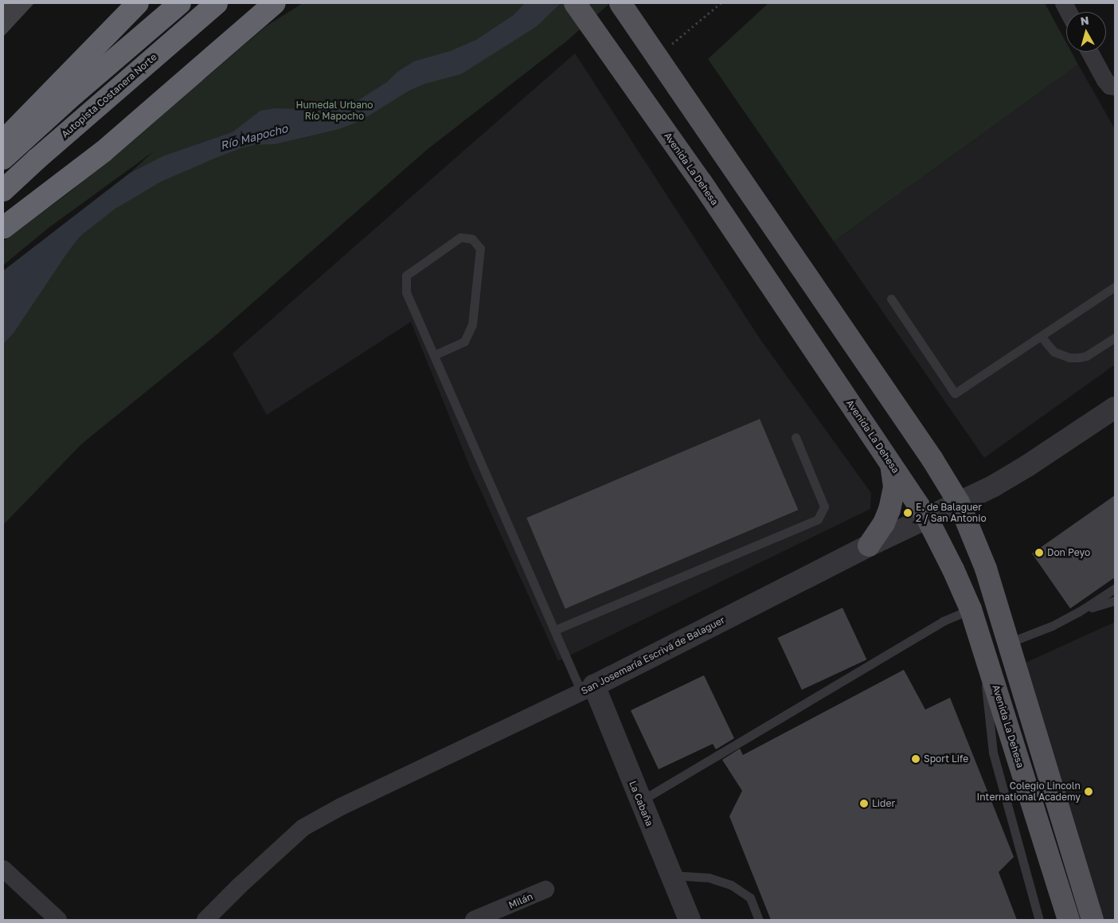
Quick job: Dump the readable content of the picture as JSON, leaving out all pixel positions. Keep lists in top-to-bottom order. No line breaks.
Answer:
{"streets":{"highway":["Autopista Costanera Norte"],"main road":["Avenida La Dehesa"],"street":["San Josemaría Escrivá de Balaguer","La Cabaña","Milán"]},"crossings":[["Avenida La Dehesa","San Josemaría Escrivá de Balaguer"],["San Josemaría Escrivá de Balaguer","La Cabaña"]],"water":["Río Mapocho"],"parks":["Humedal Urbano Río Mapocho"],"places":["E. de Balaguer 2 / San Antonio","Don Peyo","Sport Life","Colegio Lincoln International Academy","Lider"],"north":"top"}
